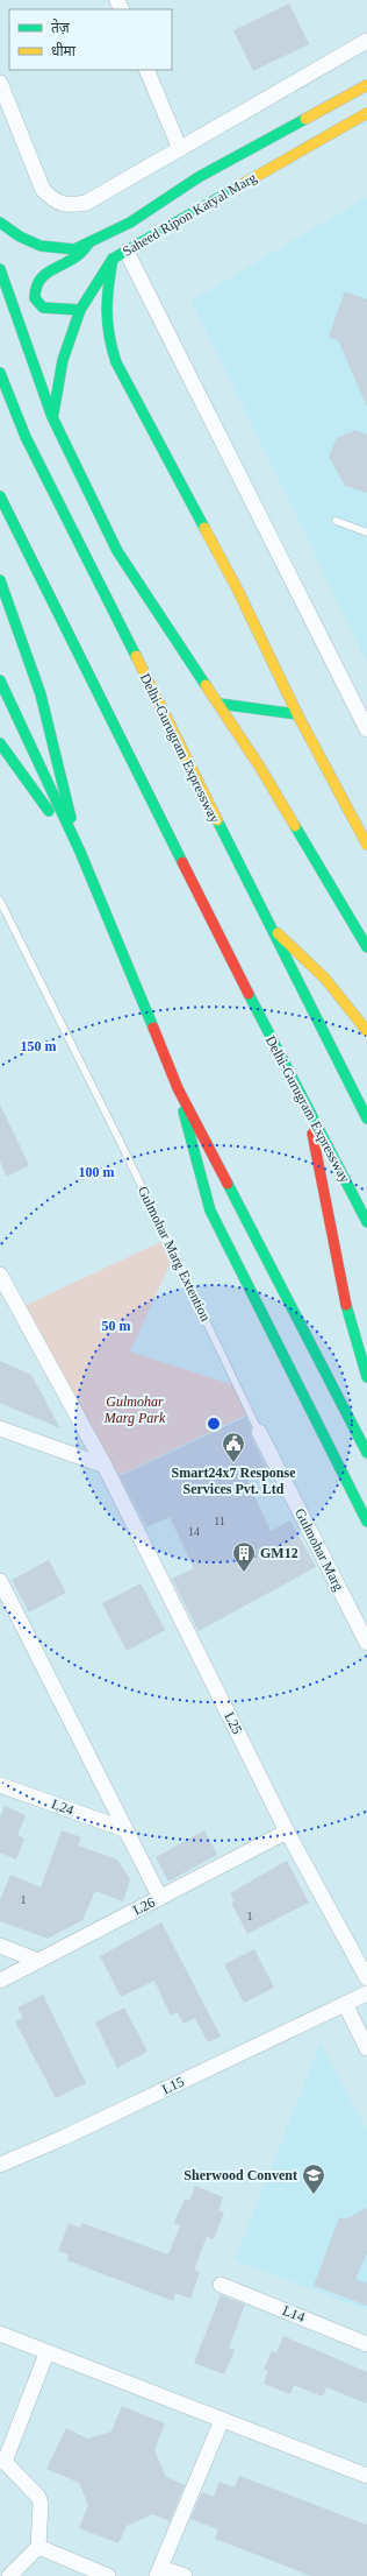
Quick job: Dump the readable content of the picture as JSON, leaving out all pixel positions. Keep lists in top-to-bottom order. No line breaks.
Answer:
{"streets":{"main road":["Saheed Ripon Katyal Marg","Delhi-Gurugram Expressway"],"street":["Gulmohar Marg","L25","L24","L26","L15","L14"],"lane":["Gulmohar Marg Extention"]},"crossings":[["Gulmohar Marg Extention","Gulmohar Marg"],["L25","L26"]],"parks":["Gulmohar Marg Park"],"places":{"public building":["Smart24x7 Response Services Pvt. Ltd"],"building":["GM12"],"school or university":["Sherwood Convent"]},"house_numbers":["11","14","1","1"],"legend":["तेज़","धीमा"],"rings":["150 m","100 m","50 m"]}
